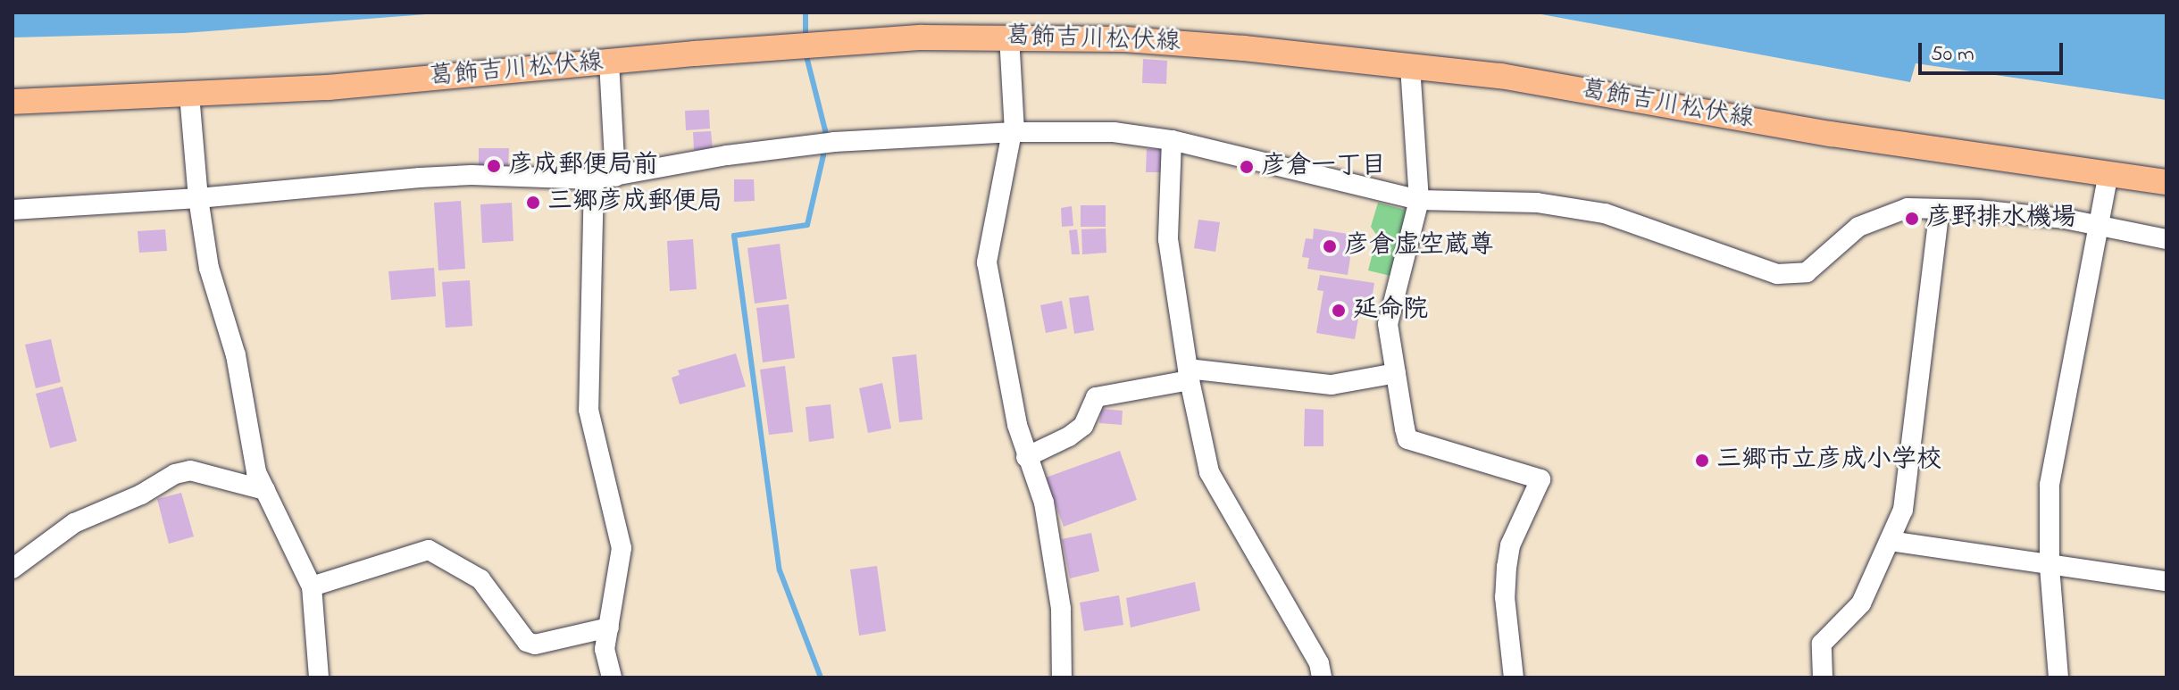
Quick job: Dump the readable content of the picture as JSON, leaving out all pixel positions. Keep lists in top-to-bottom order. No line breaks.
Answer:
{"streets":{"main road":["葛飾吉川松伏線"]},"places":["彦成郵便局前","彦倉一丁目","三郷彦成郵便局","彦野排水機場","彦倉虚空蔵尊","延命院","三郷市立彦成小学校"],"scale_bar":"50 m"}
